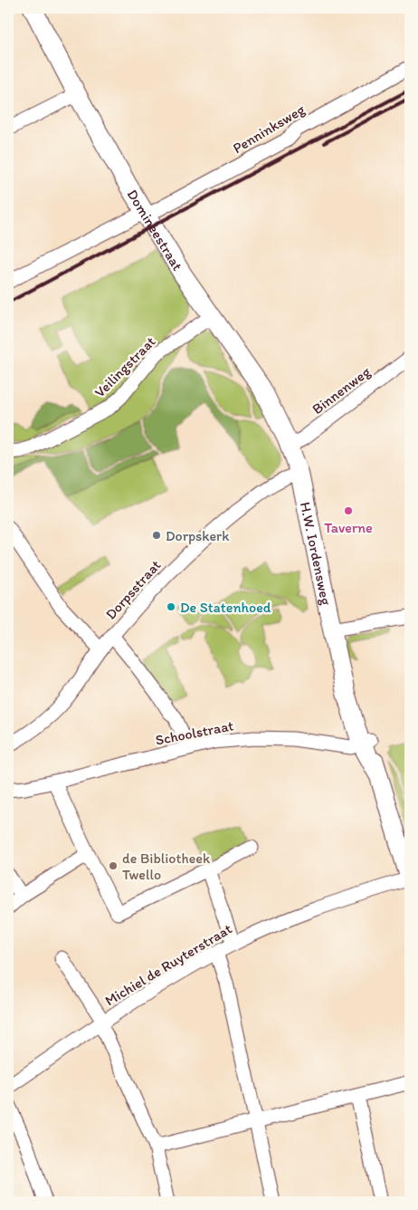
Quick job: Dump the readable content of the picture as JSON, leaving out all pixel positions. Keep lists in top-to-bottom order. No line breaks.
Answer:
{"streets":{"main road":["Domineestraat","H.W. Iordensweg"],"street":["Penninksweg","Veilingstraat","Binnenweg","Dorpsstraat","Schoolstraat","Michiel de Ruyterstraat"]},"crossings":[["Penninksweg","Domineestraat"],["Domineestraat","Veilingstraat"],["Domineestraat","Binnenweg"],["Domineestraat","H.W. Iordensweg"],["Binnenweg","H.W. Iordensweg"],["H.W. Iordensweg","Dorpsstraat"],["H.W. Iordensweg","Schoolstraat"],["H.W. Iordensweg","Michiel de Ruyterstraat"]],"places":["Taverne","Dorpskerk","De Statenhoed","de Bibliotheek Twello"]}
